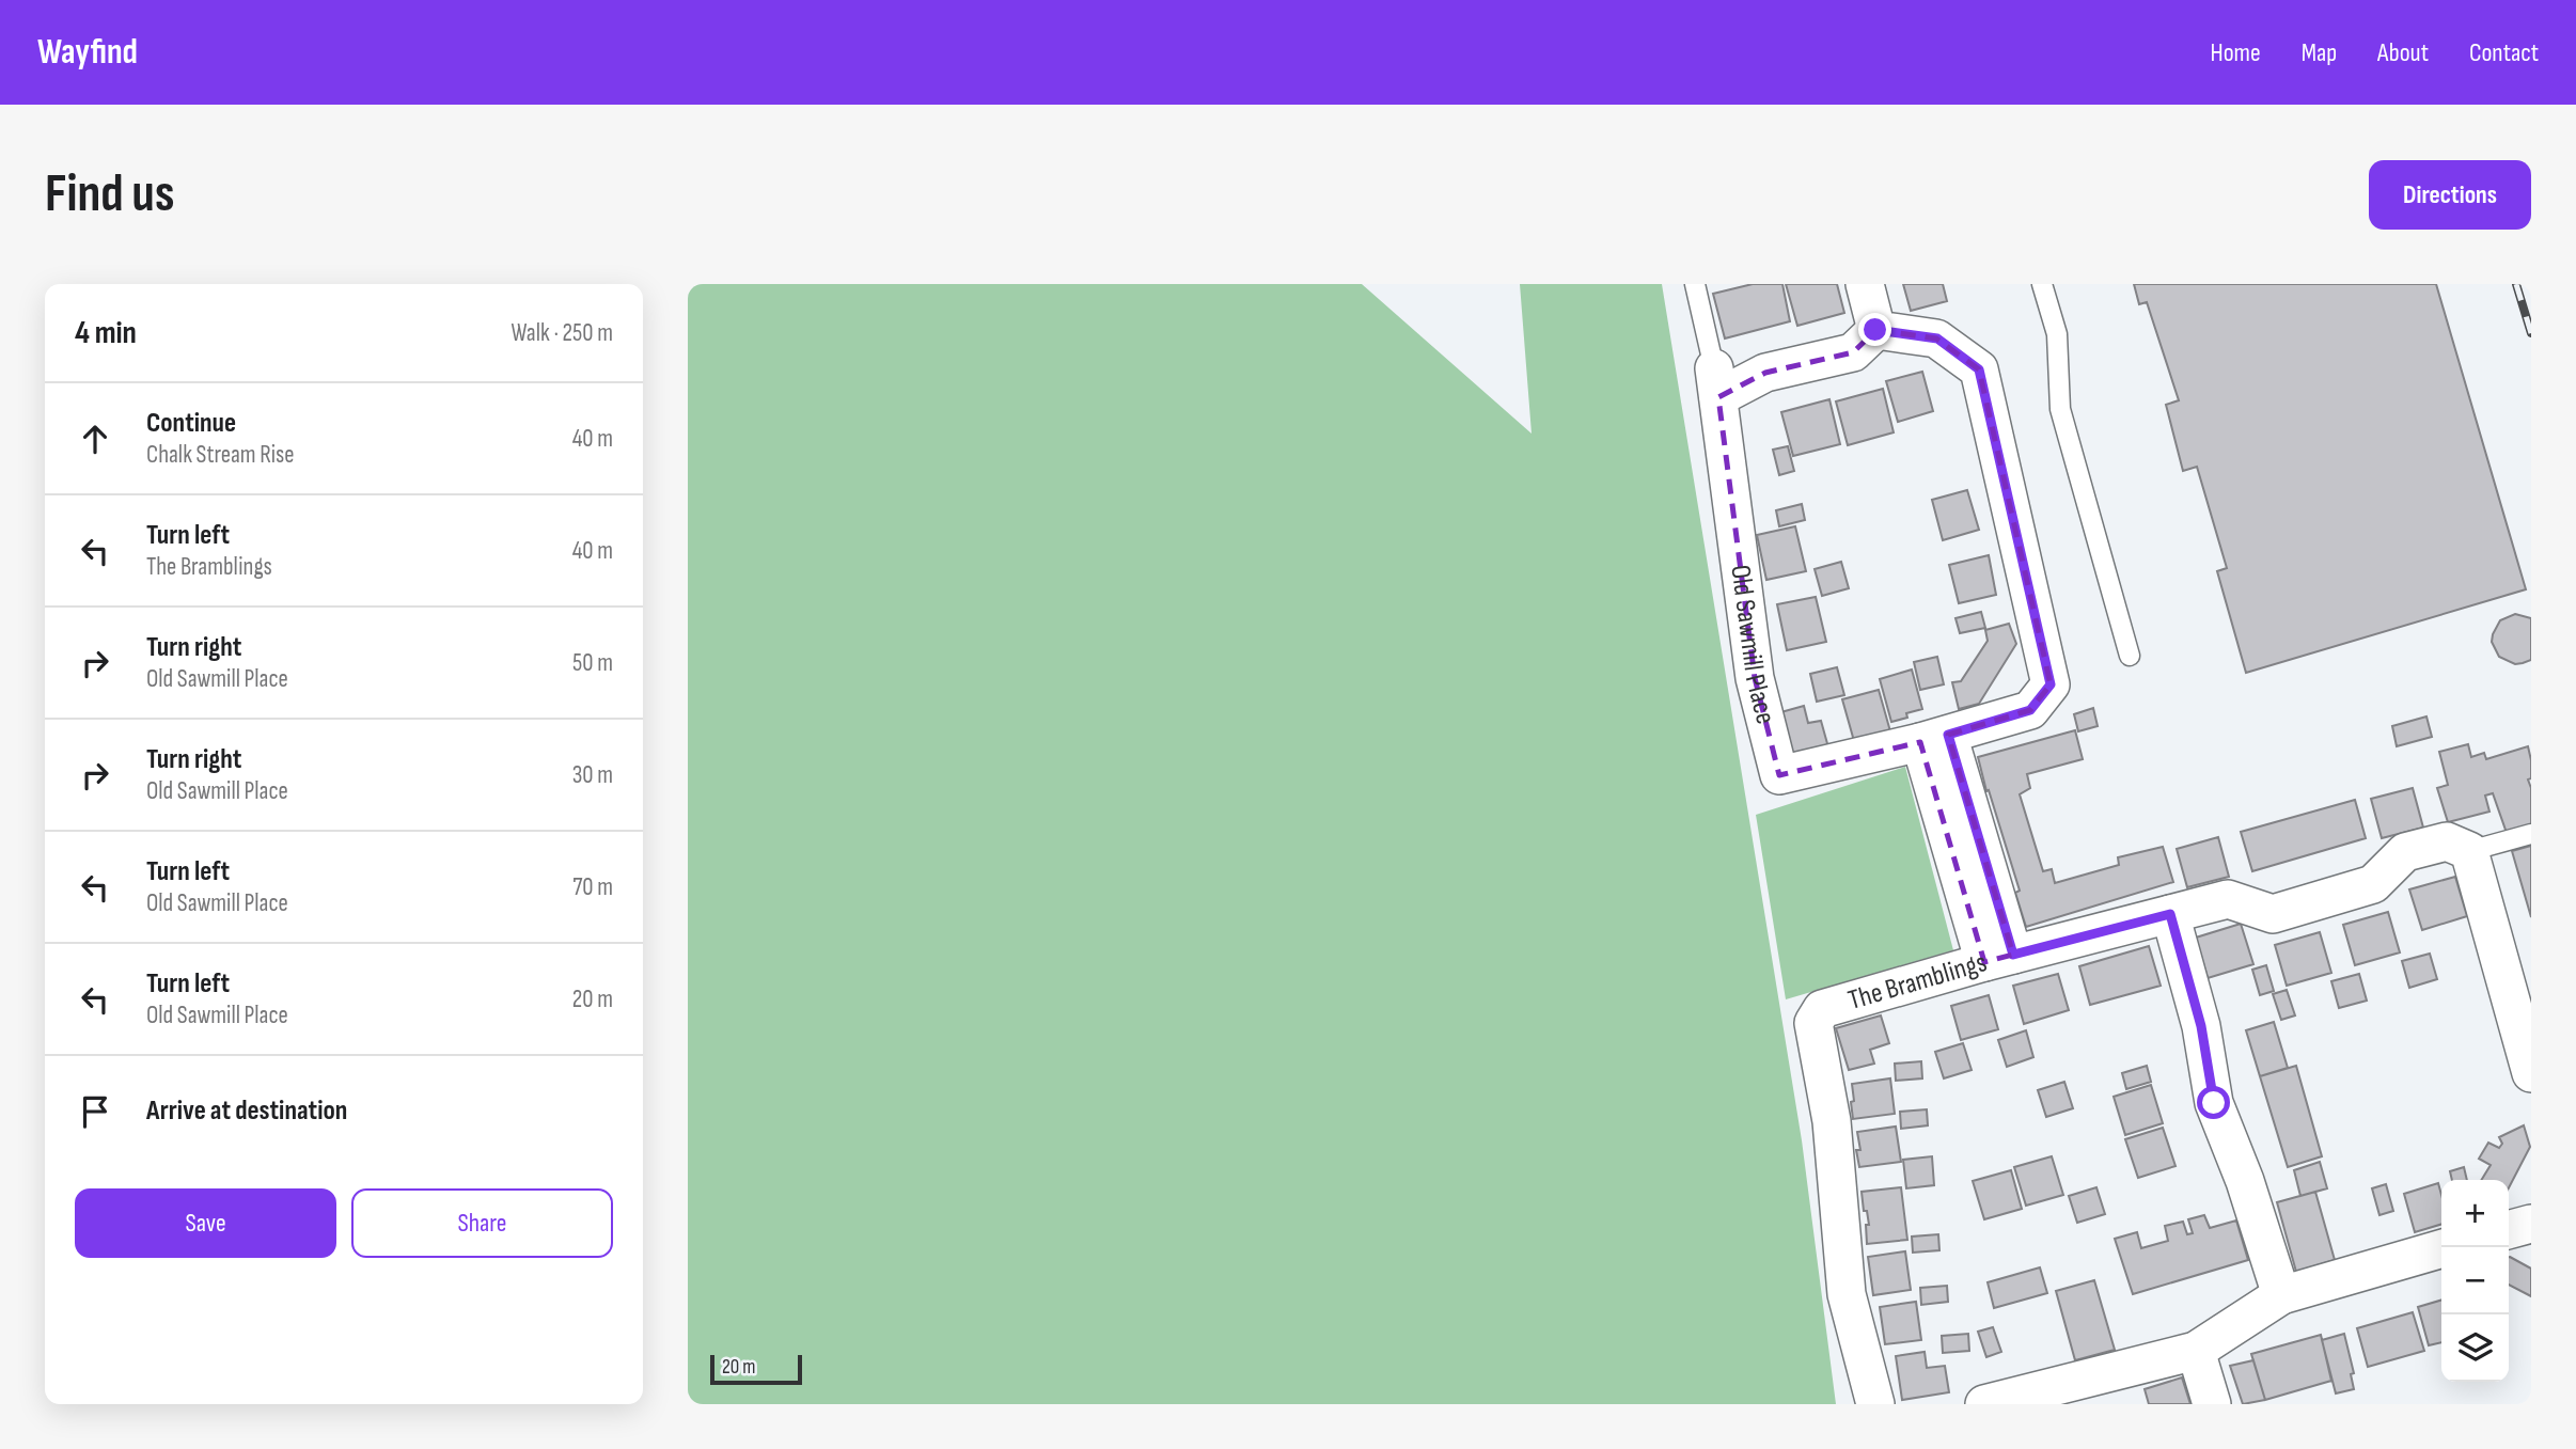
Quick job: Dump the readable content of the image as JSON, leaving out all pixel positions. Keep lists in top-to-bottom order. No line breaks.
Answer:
{"streets":{"street":["Old Sawmill Place","The Bramblings"]},"scale_bar":"20 m","page":{"header":"Wayfind","nav":["Home","Map","About","Contact"],"buttons":["Directions",["Save","Share"]],"title":"Find us","heading":["4 min","Walk · 250 m"],"list":[["Continue","Chalk Stream Rise","40 m"],["Turn left","The Bramblings","40 m"],["Turn right","Old Sawmill Place","50 m"],["Turn right","Old Sawmill Place","30 m"],["Turn left","Old Sawmill Place","70 m"],["Turn left","Old Sawmill Place","20 m"],"Arrive at destination"],"map_buttons":["+","−"],"scale":"20 m"}}
